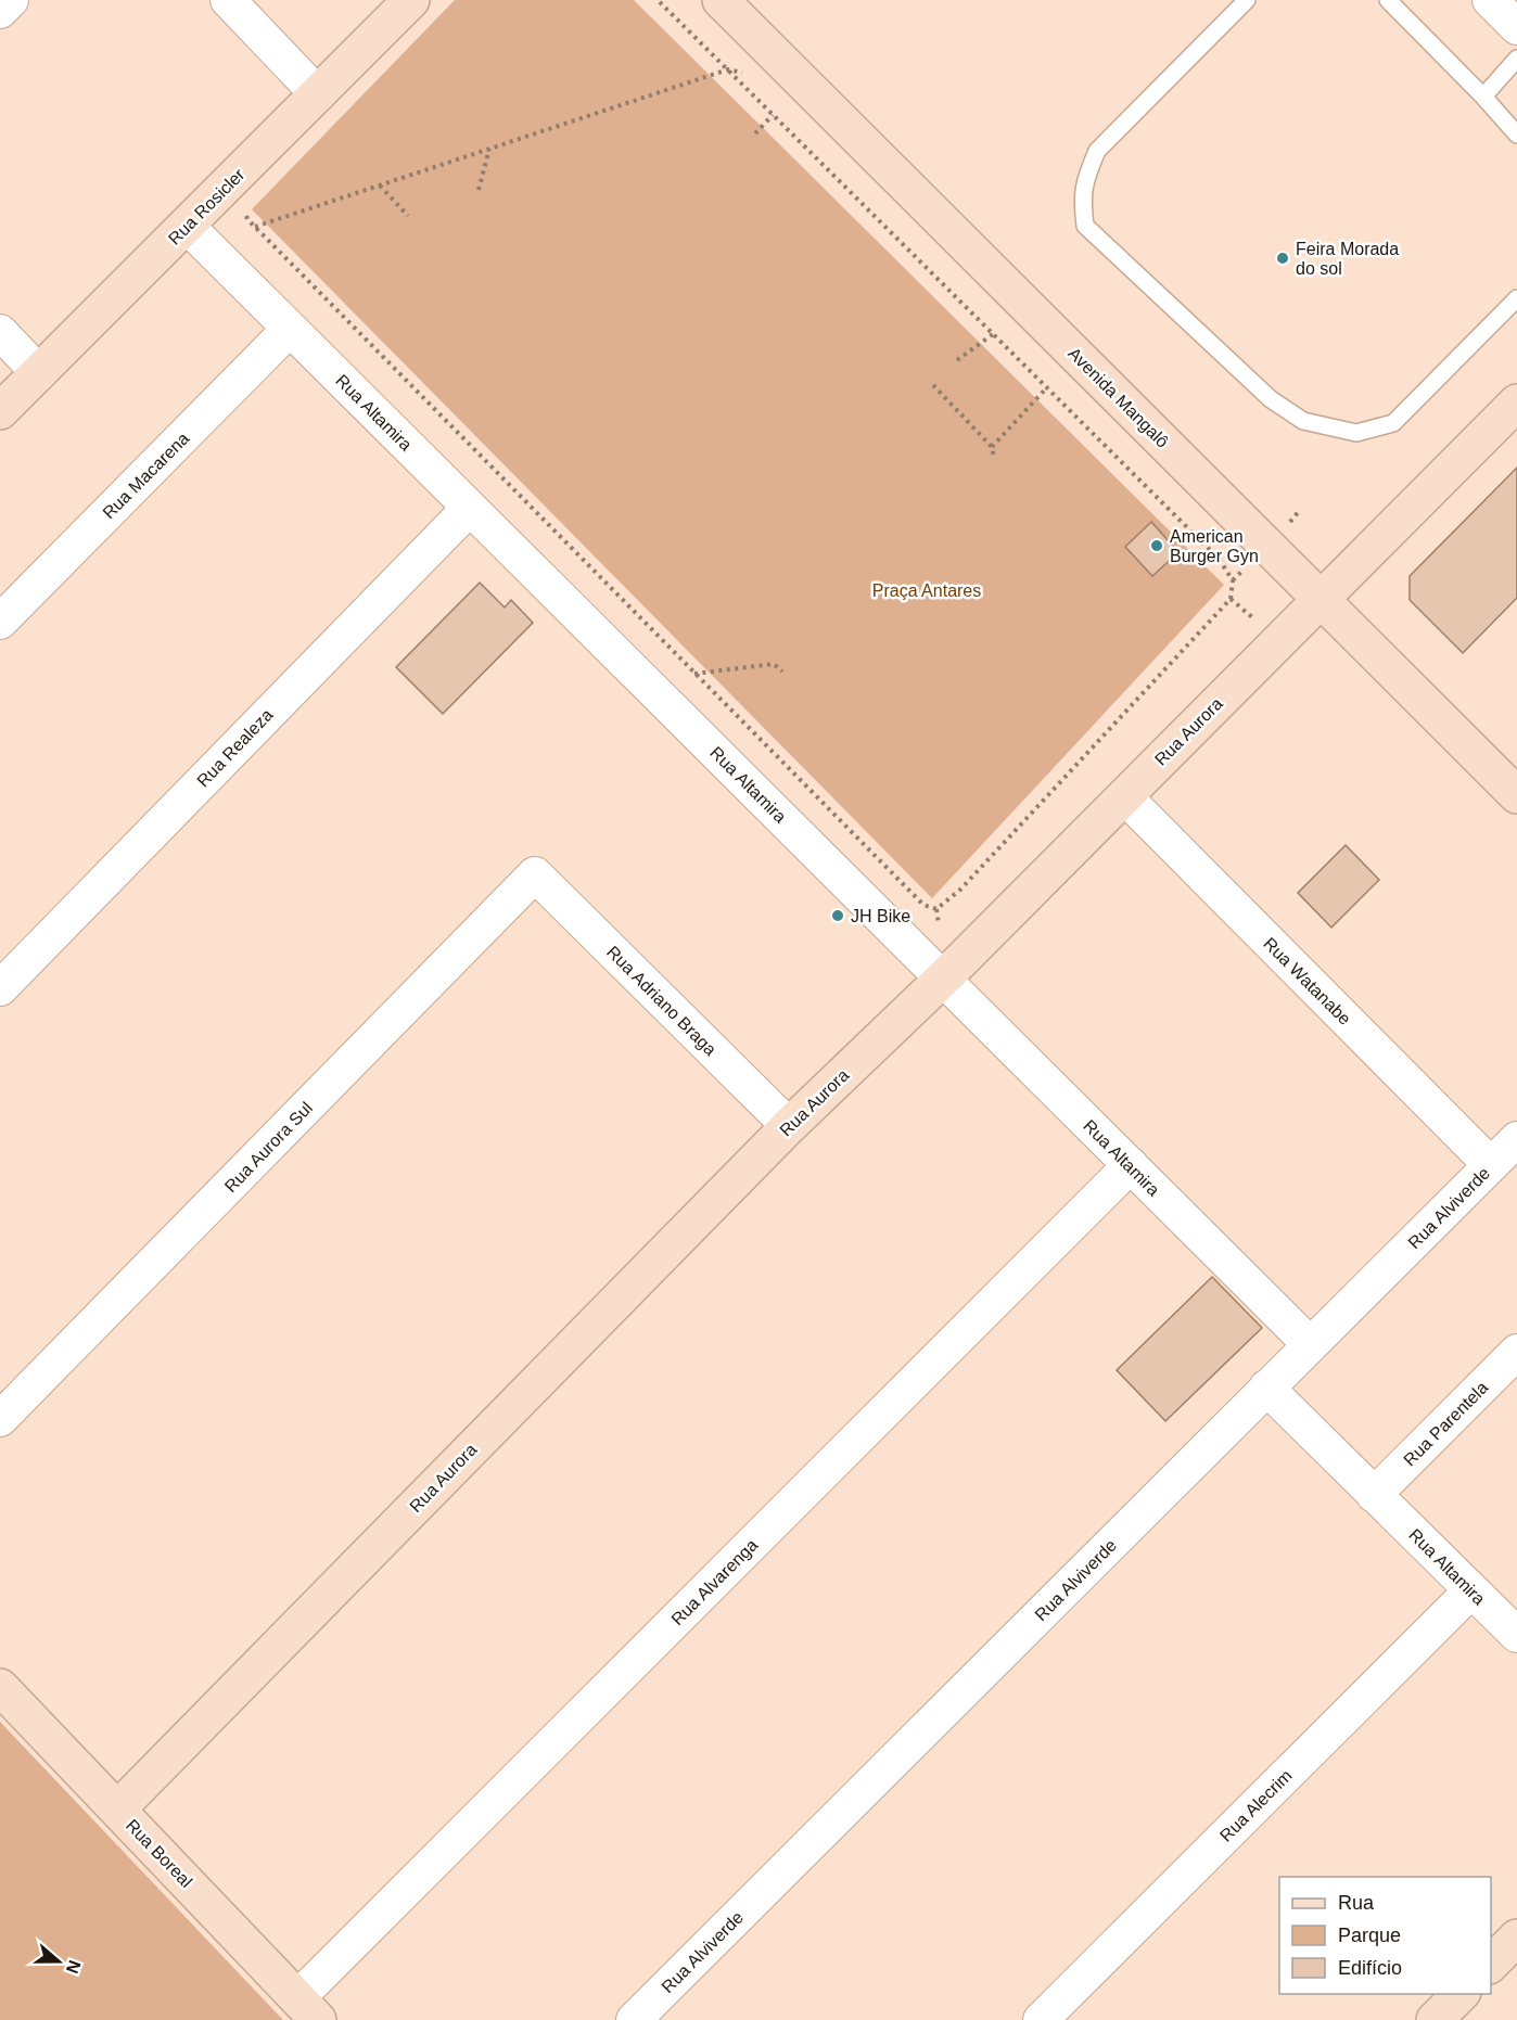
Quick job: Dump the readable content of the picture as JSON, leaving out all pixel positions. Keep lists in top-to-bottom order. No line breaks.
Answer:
{"streets":{"street":["Rua Rosicler","Avenida Mangalô","Rua Altamira","Rua Macarena","Rua Aurora","Rua Realeza","Rua Watanabe","Rua Adriano Braga","Rua Aurora Sul","Rua Alviverde","Rua Parentela","Rua Alvarenga","Rua Alecrim","Rua Boreal"]},"crossings":[["Rua Rosicler","Rua Altamira"],["Avenida Mangalô","Rua Aurora"],["Rua Altamira","Rua Macarena"],["Rua Altamira","Rua Aurora"],["Rua Altamira","Rua Realeza"],["Rua Altamira","Rua Alviverde"],["Rua Altamira","Rua Parentela"],["Rua Altamira","Rua Alvarenga"],["Rua Altamira","Rua Alecrim"],["Rua Aurora","Rua Watanabe"],["Rua Aurora","Rua Adriano Braga"],["Rua Aurora","Rua Boreal"],["Rua Watanabe","Rua Alviverde"],["Rua Adriano Braga","Rua Aurora Sul"],["Rua Alvarenga","Rua Boreal"]],"parks":["Praça Antares"],"places":["Feira Morada do sol","American Burger Gyn","JH Bike"],"legend":["Rua","Parque","Edifício"],"north":"right"}
